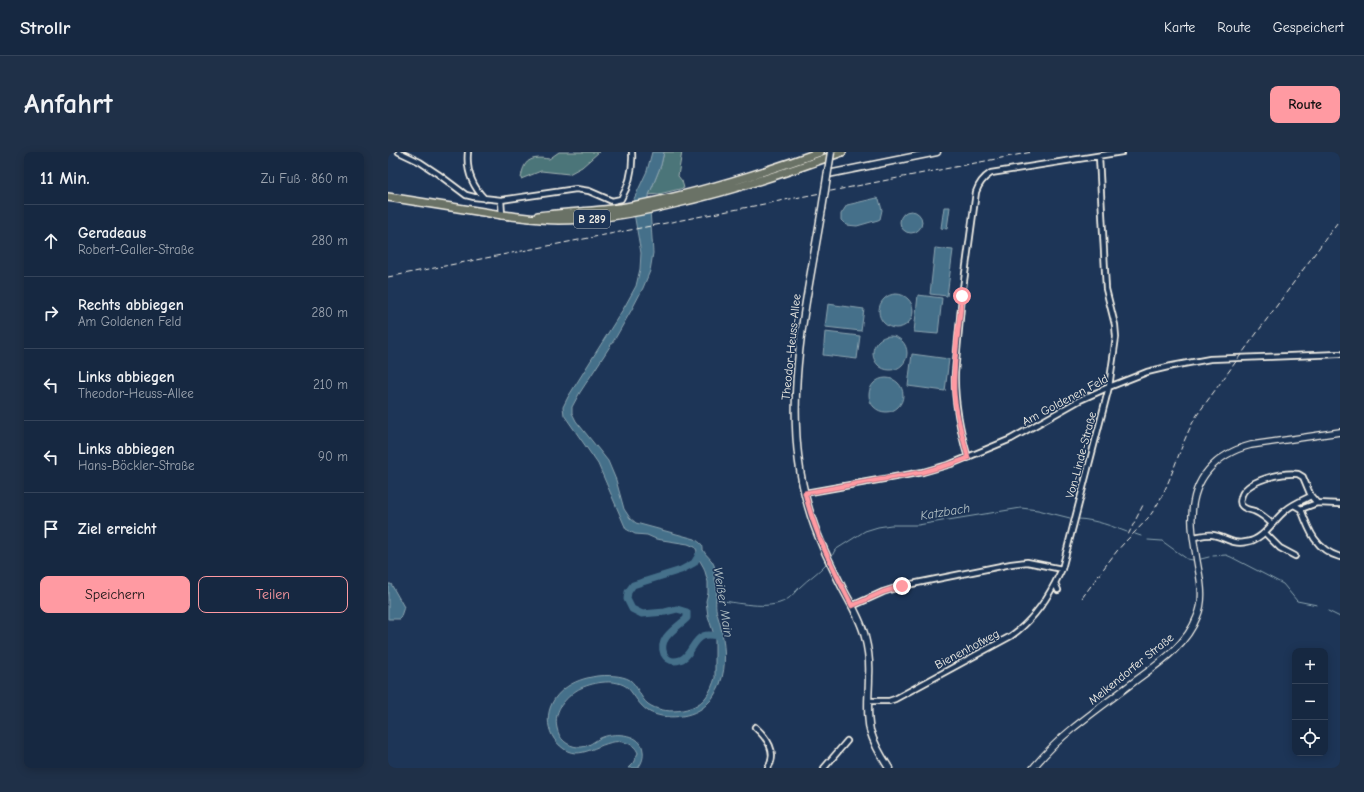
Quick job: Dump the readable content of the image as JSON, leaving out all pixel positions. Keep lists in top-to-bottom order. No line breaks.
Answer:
{"streets":{"main road":["B 289","Theodor-Heuss-Allee"],"street":["Am Goldenen Feld","Von-Linde-Straße","Bienenhofweg","Melkendorfer Straße"]},"crossings":[["Theodor-Heuss-Allee","Am Goldenen Feld"],["Theodor-Heuss-Allee","Bienenhofweg"],["Am Goldenen Feld","Von-Linde-Straße"],["Von-Linde-Straße","Bienenhofweg"]],"water":["Katzbach","Weißer Main"],"page":{"header":"Strollr","nav":["Karte","Route","Gespeichert"],"buttons":["Route",["Speichern","Teilen"]],"title":"Anfahrt","heading":["11 Min.","Zu Fuß · 860 m"],"list":[["Geradeaus","Robert-Galler-Straße","280 m"],["Rechts abbiegen","Am Goldenen Feld","280 m"],["Links abbiegen","Theodor-Heuss-Allee","210 m"],["Links abbiegen","Hans-Böckler-Straße","90 m"],"Ziel erreicht"],"map_buttons":["+","−"]}}
